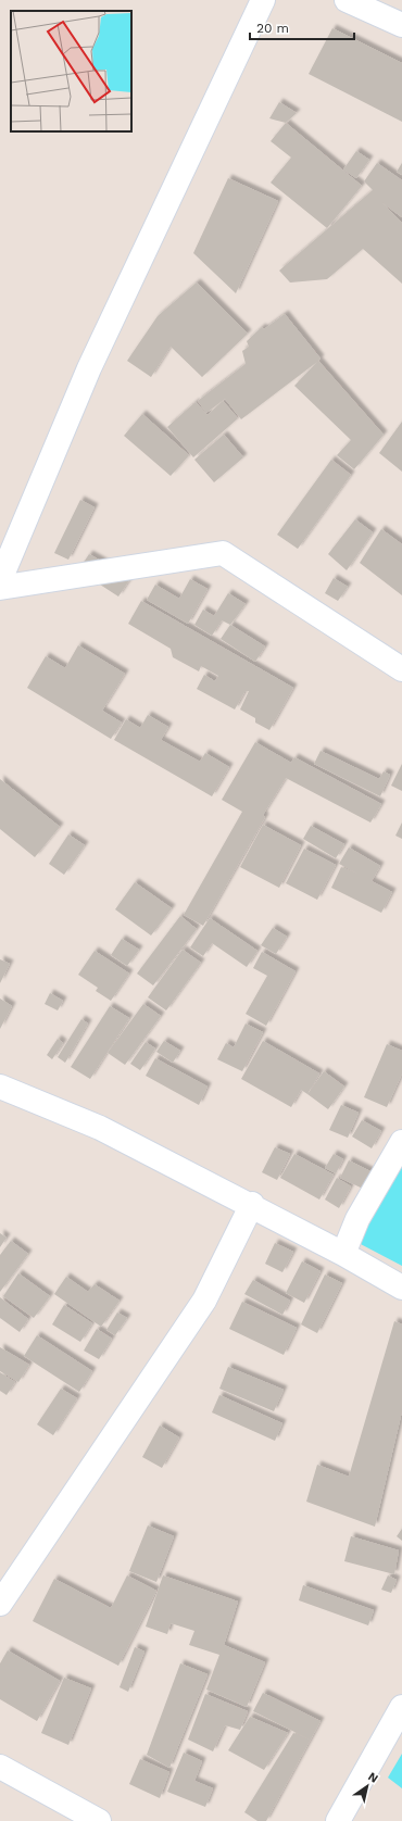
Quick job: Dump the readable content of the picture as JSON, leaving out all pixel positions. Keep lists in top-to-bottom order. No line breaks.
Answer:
{"scale_bar":"20 m","north":"top right"}
